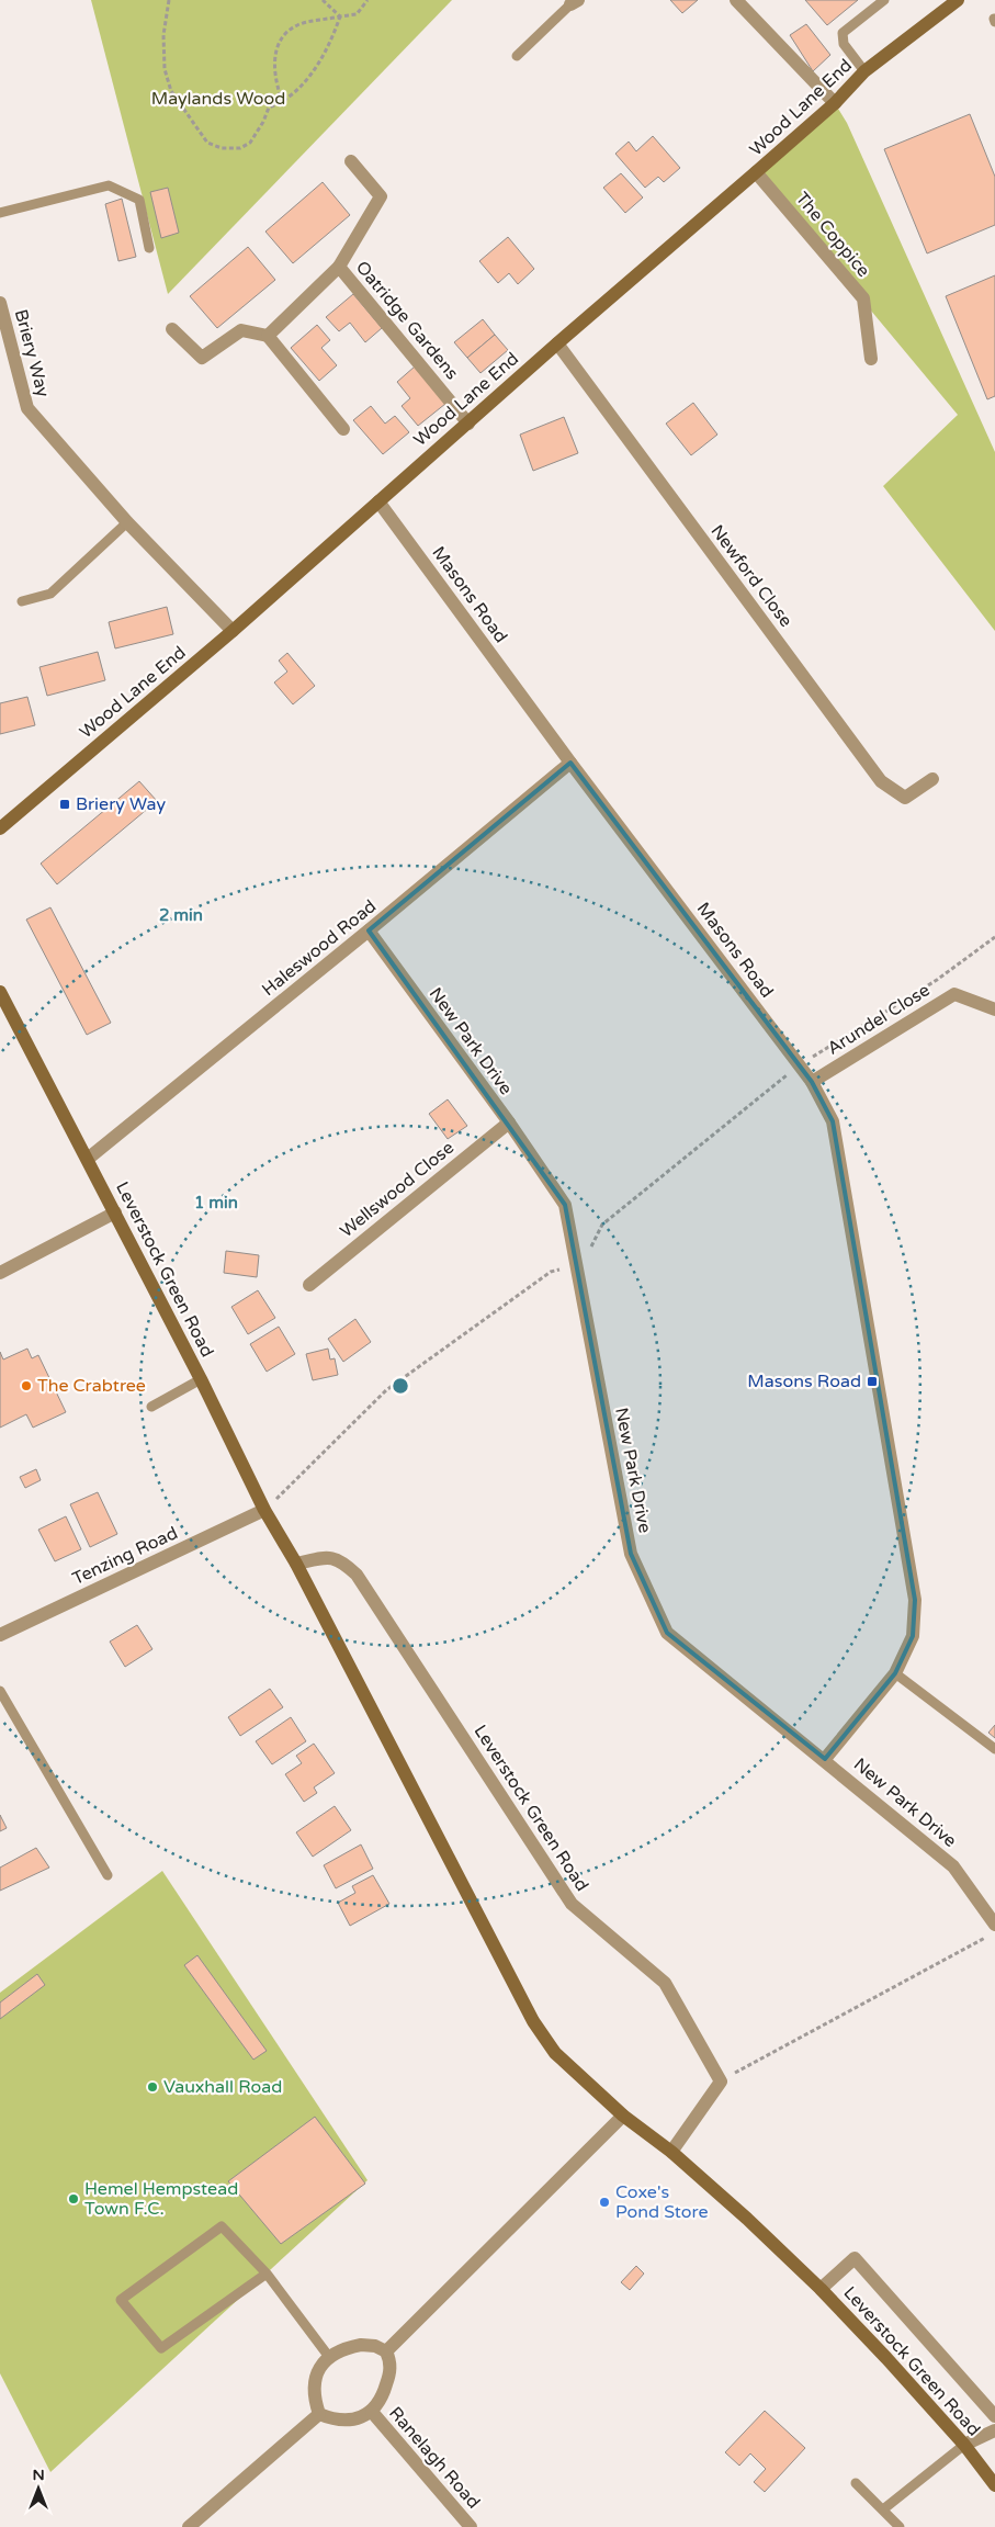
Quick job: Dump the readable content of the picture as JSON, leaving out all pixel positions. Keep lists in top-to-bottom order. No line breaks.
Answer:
{"streets":{"street":["Wood Lane End","The Coppice","Oatridge Gardens","Briery Way","Newford Close","Masons Road","Haleswood Road","Arundel Close","New Park Drive","Wellswood Close","Leverstock Green Road","Tenzing Road","Ranelagh Road"]},"crossings":[["Wood Lane End","The Coppice"],["Wood Lane End","Oatridge Gardens"],["Wood Lane End","Briery Way"],["Wood Lane End","Newford Close"],["Wood Lane End","Masons Road"],["Masons Road","Haleswood Road"],["Masons Road","Arundel Close"],["Masons Road","New Park Drive"],["Haleswood Road","New Park Drive"],["Haleswood Road","Leverstock Green Road"],["New Park Drive","Wellswood Close"],["Leverstock Green Road","Tenzing Road"]],"parks":["Maylands Wood"],"places":{"transit":["Briery Way","Masons Road"],"other":["The Crabtree","Vauxhall Road","Hemel Hempstead Town F.C.","Coxe's Pond Store"]},"north":"top","rings":["2 min","1 min"]}
